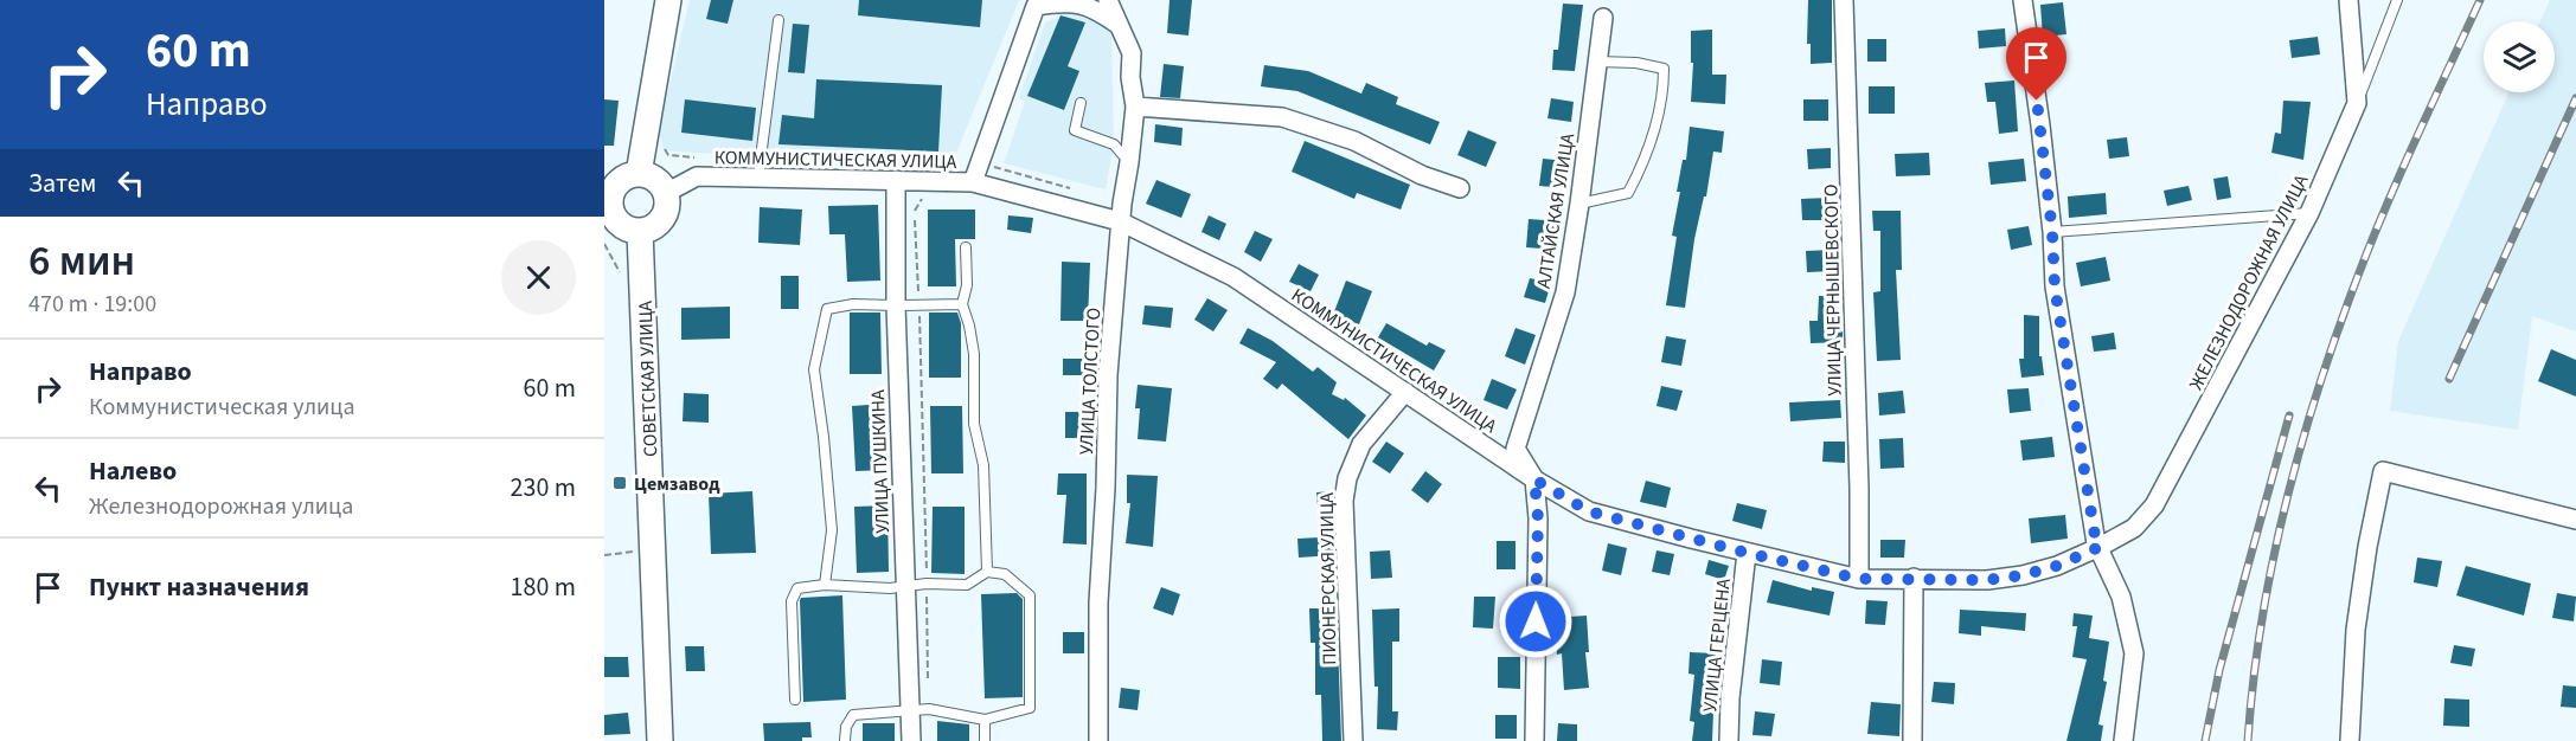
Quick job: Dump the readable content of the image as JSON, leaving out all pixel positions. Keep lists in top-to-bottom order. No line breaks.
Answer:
{"streets":{"main road":["СОВЕТСКАЯ УЛИЦА"],"street":["КОММУНИСТИЧЕСКАЯ УЛИЦА","АЛТАЙСКАЯ УЛИЦА","ЖЕЛЕЗНОДОРОЖНАЯ УЛИЦА","УЛИЦА ЧЕРНЫШЕВСКОГО","УЛИЦА ТОЛСТОГО","УЛИЦА ПУШКИНА","ПИОНЕРСКАЯ УЛИЦА","УЛИЦА ГЕРЦЕНА"]},"crossings":[["КОММУНИСТИЧЕСКАЯ УЛИЦА","АЛТАЙСКАЯ УЛИЦА"],["КОММУНИСТИЧЕСКАЯ УЛИЦА","ЖЕЛЕЗНОДОРОЖНАЯ УЛИЦА"],["КОММУНИСТИЧЕСКАЯ УЛИЦА","УЛИЦА ЧЕРНЫШЕВСКОГО"],["КОММУНИСТИЧЕСКАЯ УЛИЦА","СОВЕТСКАЯ УЛИЦА"],["КОММУНИСТИЧЕСКАЯ УЛИЦА","УЛИЦА ТОЛСТОГО"],["КОММУНИСТИЧЕСКАЯ УЛИЦА","УЛИЦА ПУШКИНА"],["КОММУНИСТИЧЕСКАЯ УЛИЦА","ПИОНЕРСКАЯ УЛИЦА"],["КОММУНИСТИЧЕСКАЯ УЛИЦА","УЛИЦА ГЕРЦЕНА"]],"places":{"transit":["Цемзавод"]},"page":{"turn":["60 m","Направо"],"then":"Затем","heading":["6 мин","470 m · 19:00"],"list":[{"name":"Направо","note":"Коммунистическая улица","value":"60 m"},{"name":"Налево","note":"Железнодорожная улица","value":"230 m"},{"name":"Пункт назначения","value":"180 m"}]}}
